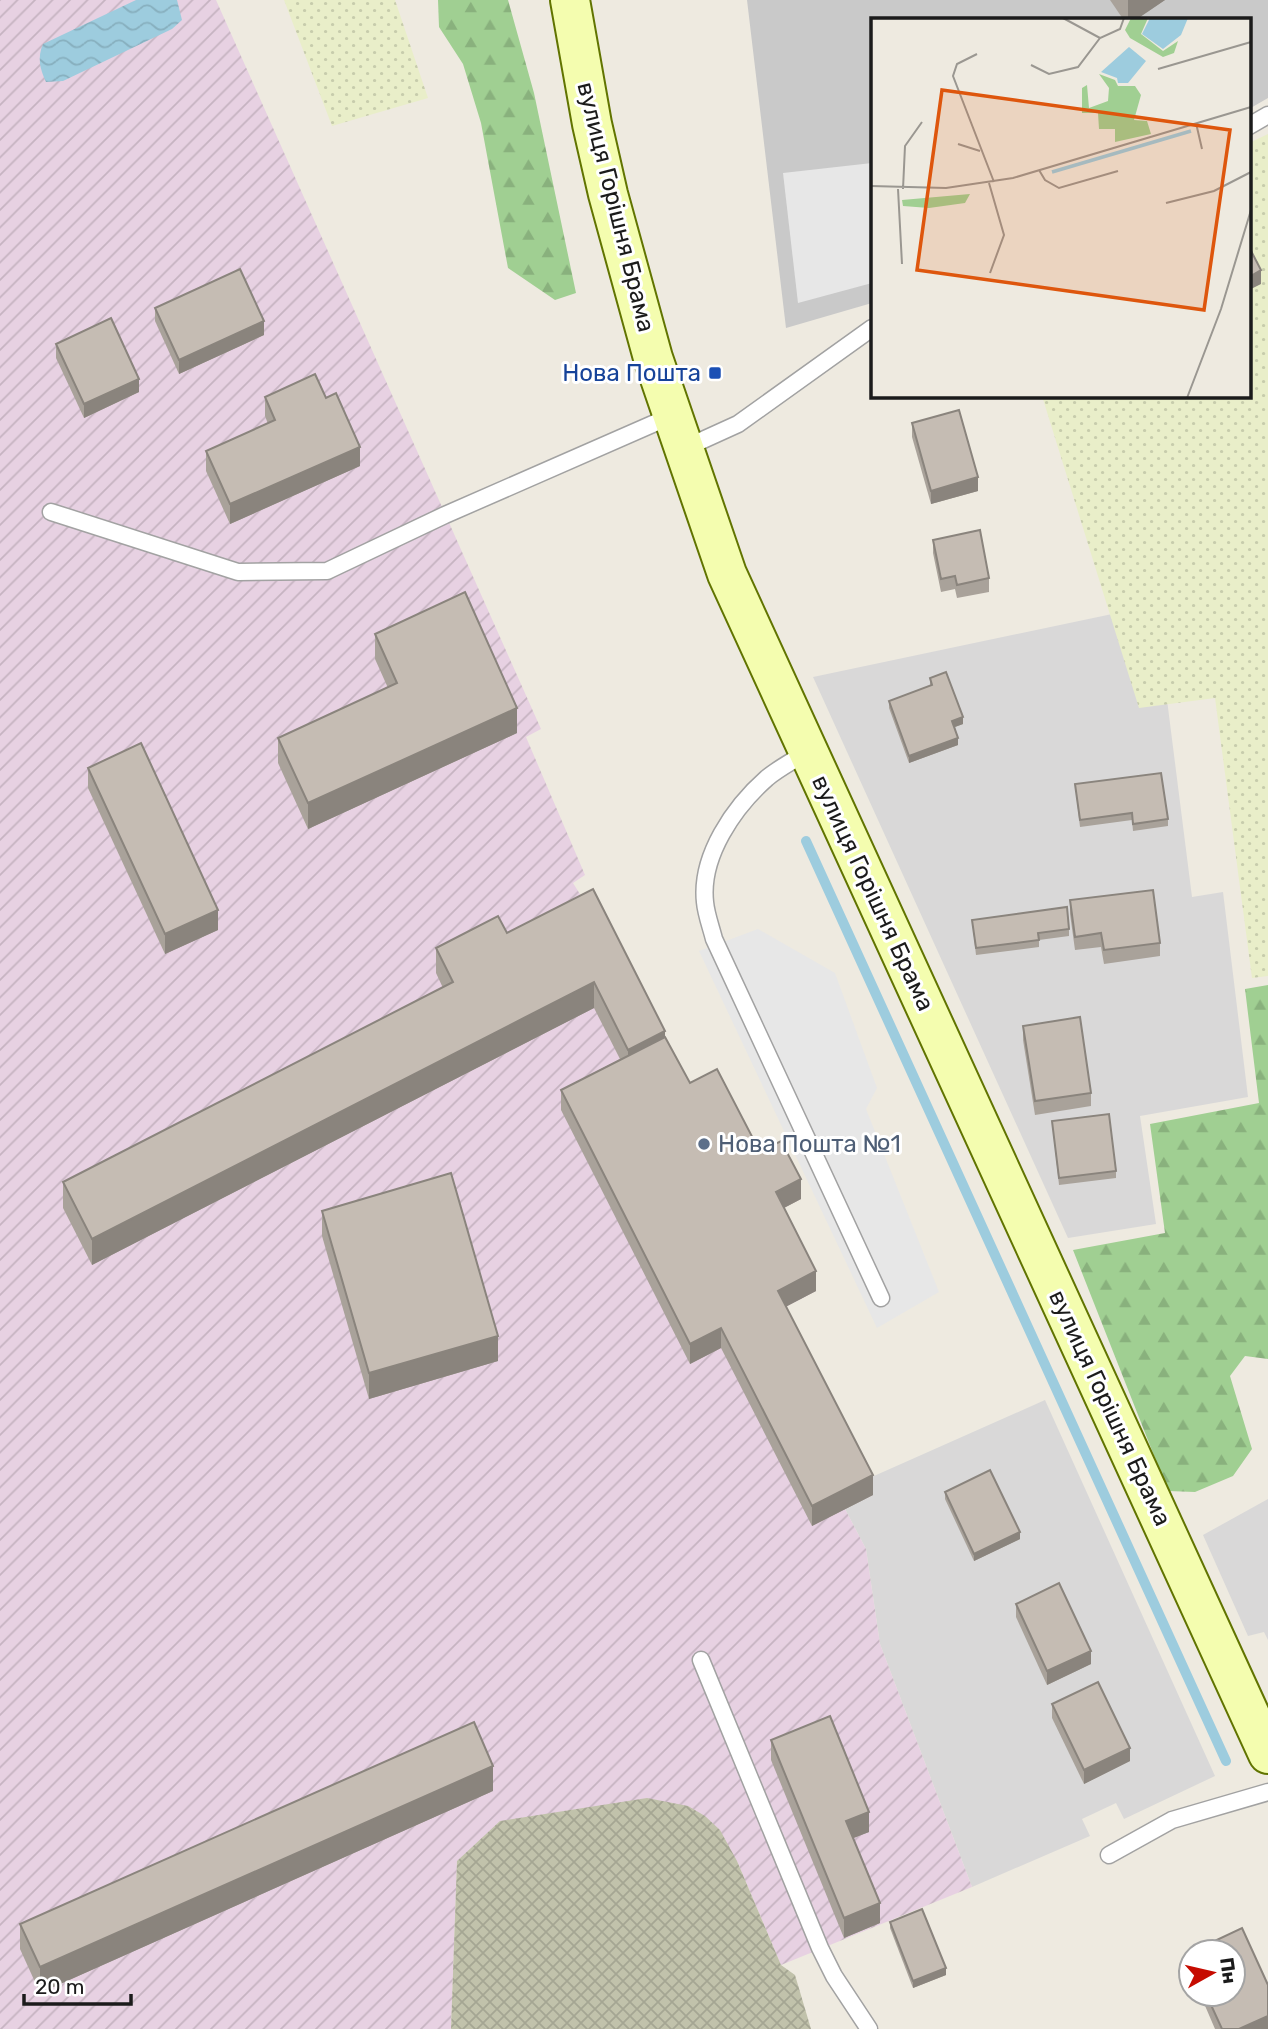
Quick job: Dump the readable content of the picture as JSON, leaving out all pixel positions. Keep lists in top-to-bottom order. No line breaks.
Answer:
{"streets":{"street":["вулиця Горішня Брама"]},"places":{"transit":["Нова Пошта"],"other":["Нова Пошта №1"]},"scale_bar":"20 m","north":"right"}
